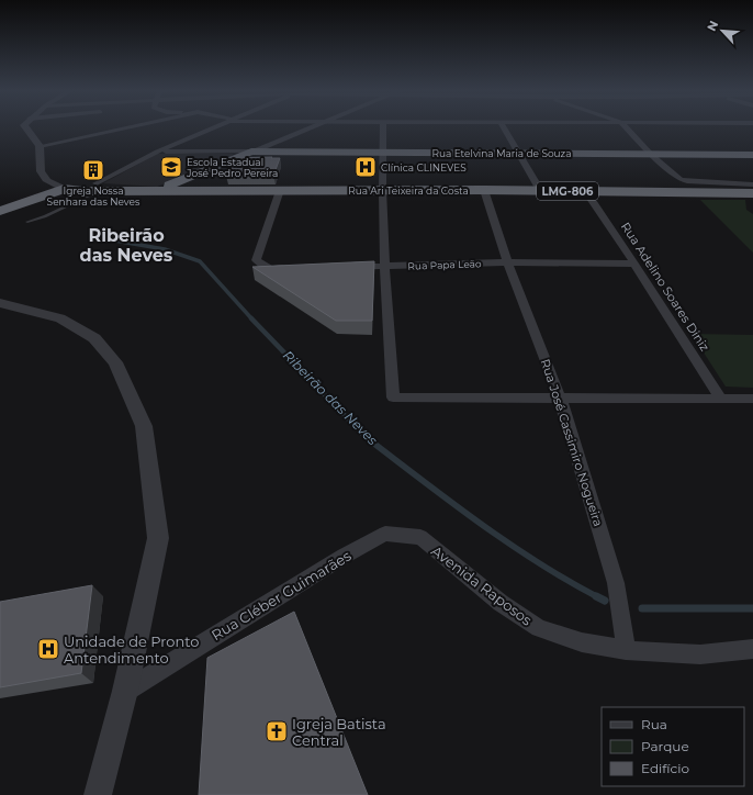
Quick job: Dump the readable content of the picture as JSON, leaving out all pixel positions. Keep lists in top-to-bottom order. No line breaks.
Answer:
{"streets":{"highway":["Rua Etelvina Maria de Souza","Rua Ari Teixeira da Costa","LMG-806"],"street":["Rua Papa Leão","Rua Adelino Soares Diniz","Rua José Cassimiro Nogueira","Avenida Raposos","Rua Cléber Guimarães"]},"crossings":[["Rua Ari Teixeira da Costa","LMG-806"],["Rua Ari Teixeira da Costa","Rua Adelino Soares Diniz"],["Rua Ari Teixeira da Costa","Rua José Cassimiro Nogueira"],["Rua Papa Leão","Rua Adelino Soares Diniz"],["Rua Papa Leão","Rua José Cassimiro Nogueira"],["Rua José Cassimiro Nogueira","Avenida Raposos"],["Avenida Raposos","Rua Cléber Guimarães"]],"districts":["Ribeirão das Neves"],"water":["Ribeirão das Neves"],"places":{"school or university":["Escola Estadual José Pedro Pereira"],"hospital":["Clínica CLINEVES","Unidade de Pronto Antendimento"],"building":["Igreja Nossa Senhara das Neves"],"church":["Igreja Batista Central"]},"legend":["Rua","Parque","Edifício"],"north":"top left"}
